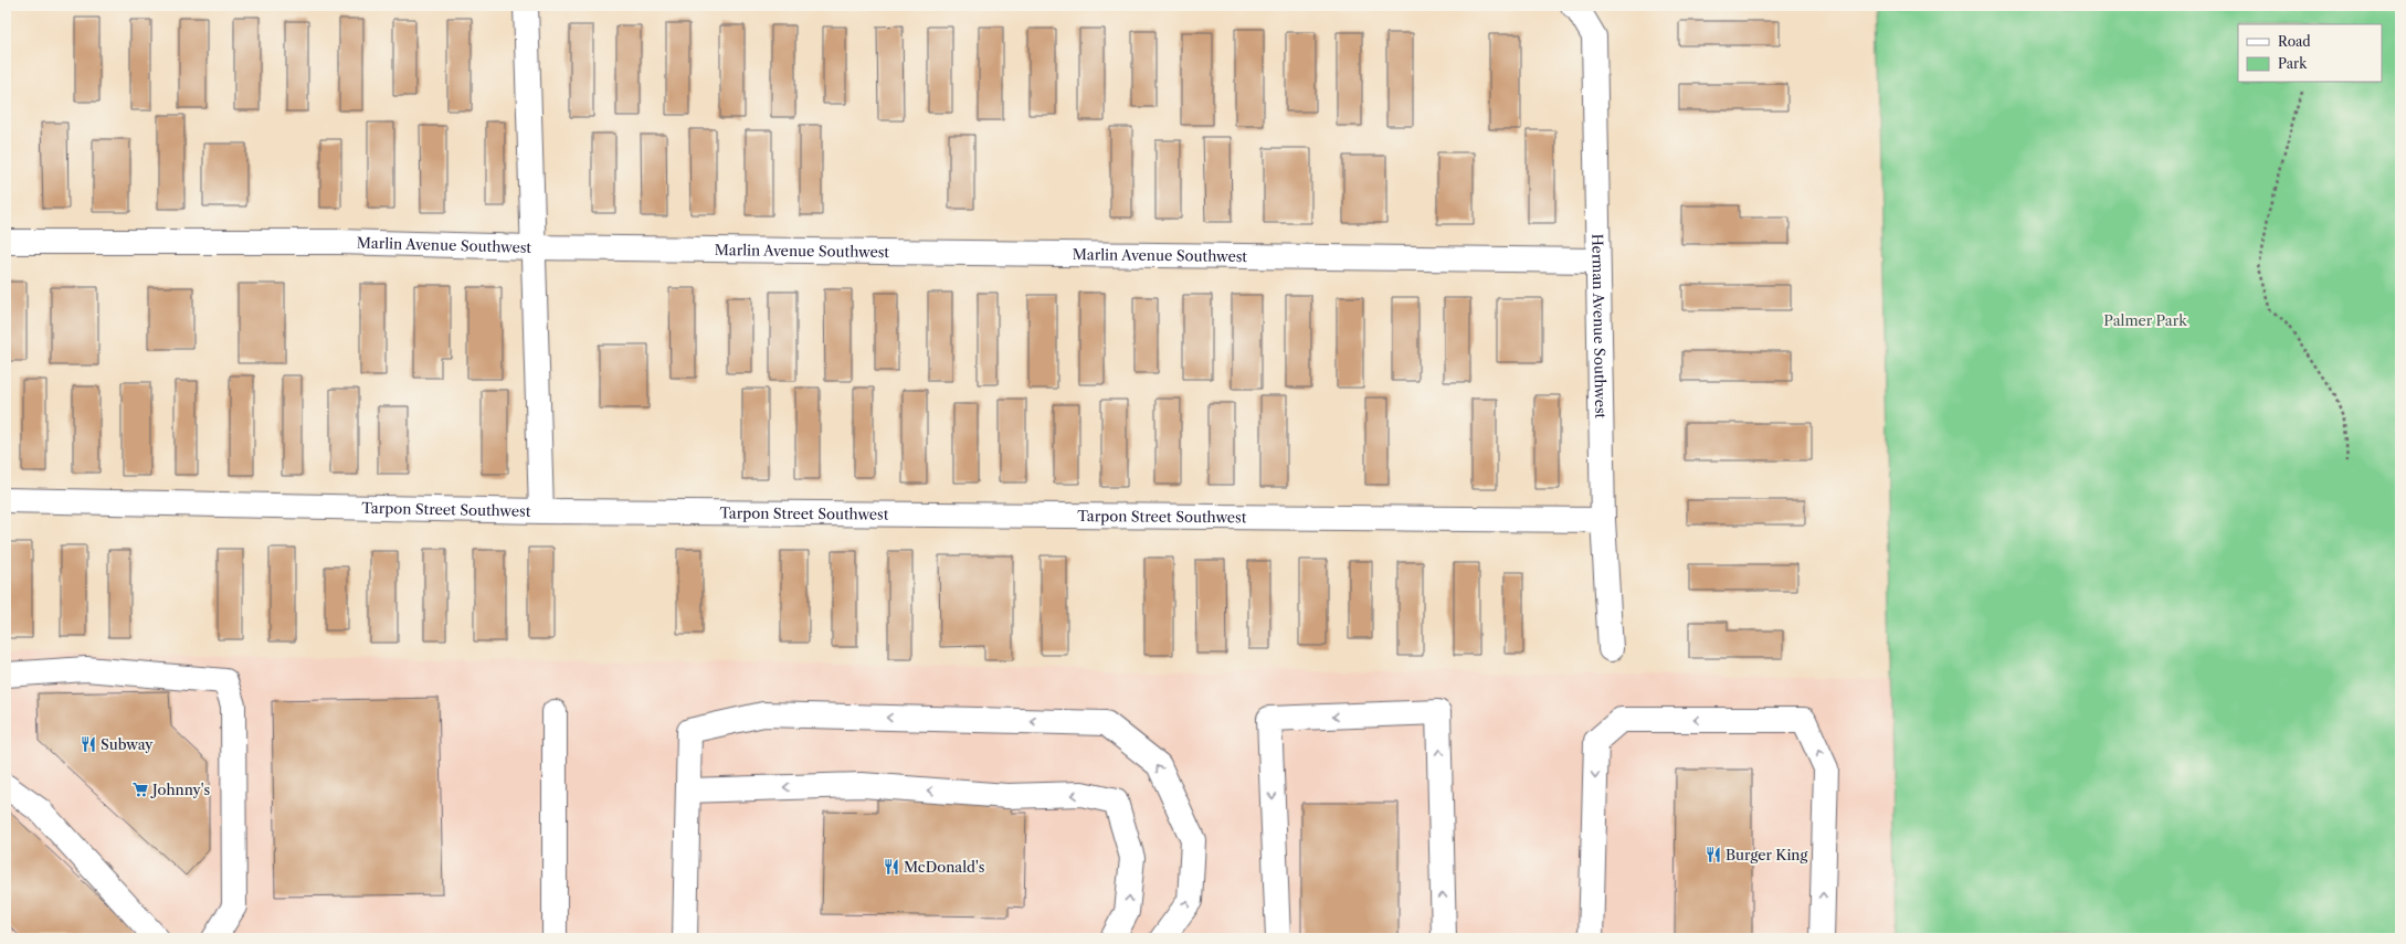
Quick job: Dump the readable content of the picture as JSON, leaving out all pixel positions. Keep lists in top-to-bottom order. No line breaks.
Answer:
{"streets":{"street":["Marlin Avenue Southwest","Herman Avenue Southwest","Tarpon Street Southwest"]},"crossings":[["Marlin Avenue Southwest","Herman Avenue Southwest"],["Herman Avenue Southwest","Tarpon Street Southwest"]],"parks":["Palmer Park"],"places":{"restaurant":["Subway","Burger King","McDonald's"],"supermarket":["Johnny's"]},"legend":["Road","Park"]}
